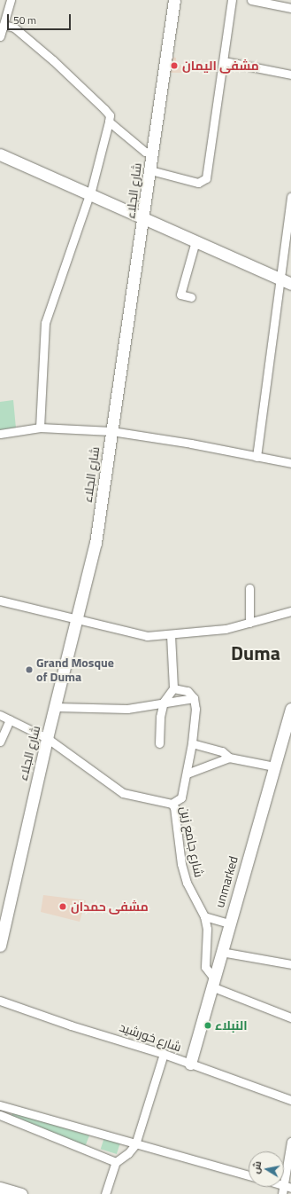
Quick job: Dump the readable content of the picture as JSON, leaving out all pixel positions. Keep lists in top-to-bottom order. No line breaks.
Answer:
{"streets":{"street":["شارع الجلاء","شارع جامع زين","unmarked","شارع خورشيد"]},"crossings":[["شارع الجلاء","شارع جامع زين"],["شارع جامع زين","unmarked"],["unmarked","شارع خورشيد"]],"districts":["Duma"],"places":["مشفى اليمان","Grand Mosque of Duma","مشفى حمدان","النبلاء"],"scale_bar":"50 m","north":"left"}
